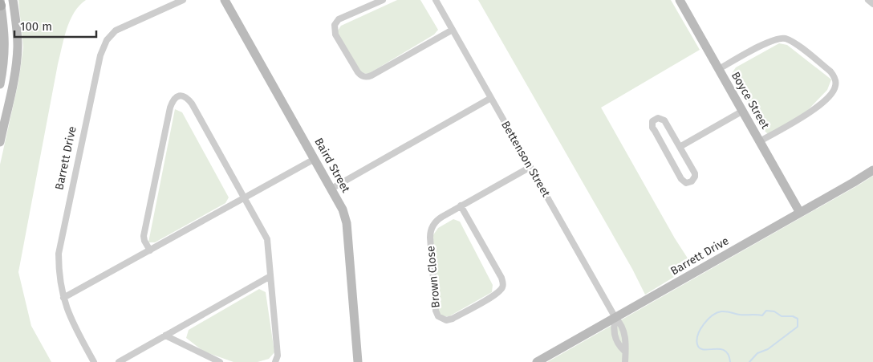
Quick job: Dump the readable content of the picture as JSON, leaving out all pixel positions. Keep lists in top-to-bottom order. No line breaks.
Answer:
{"streets":{"street":["Boyce Street","Barrett Drive","Bettenson Street","Baird Street","Brown Close"]},"crossings":[["Boyce Street","Barrett Drive"],["Barrett Drive","Bettenson Street"],["Bettenson Street","Brown Close"]],"scale_bar":"100 m"}
